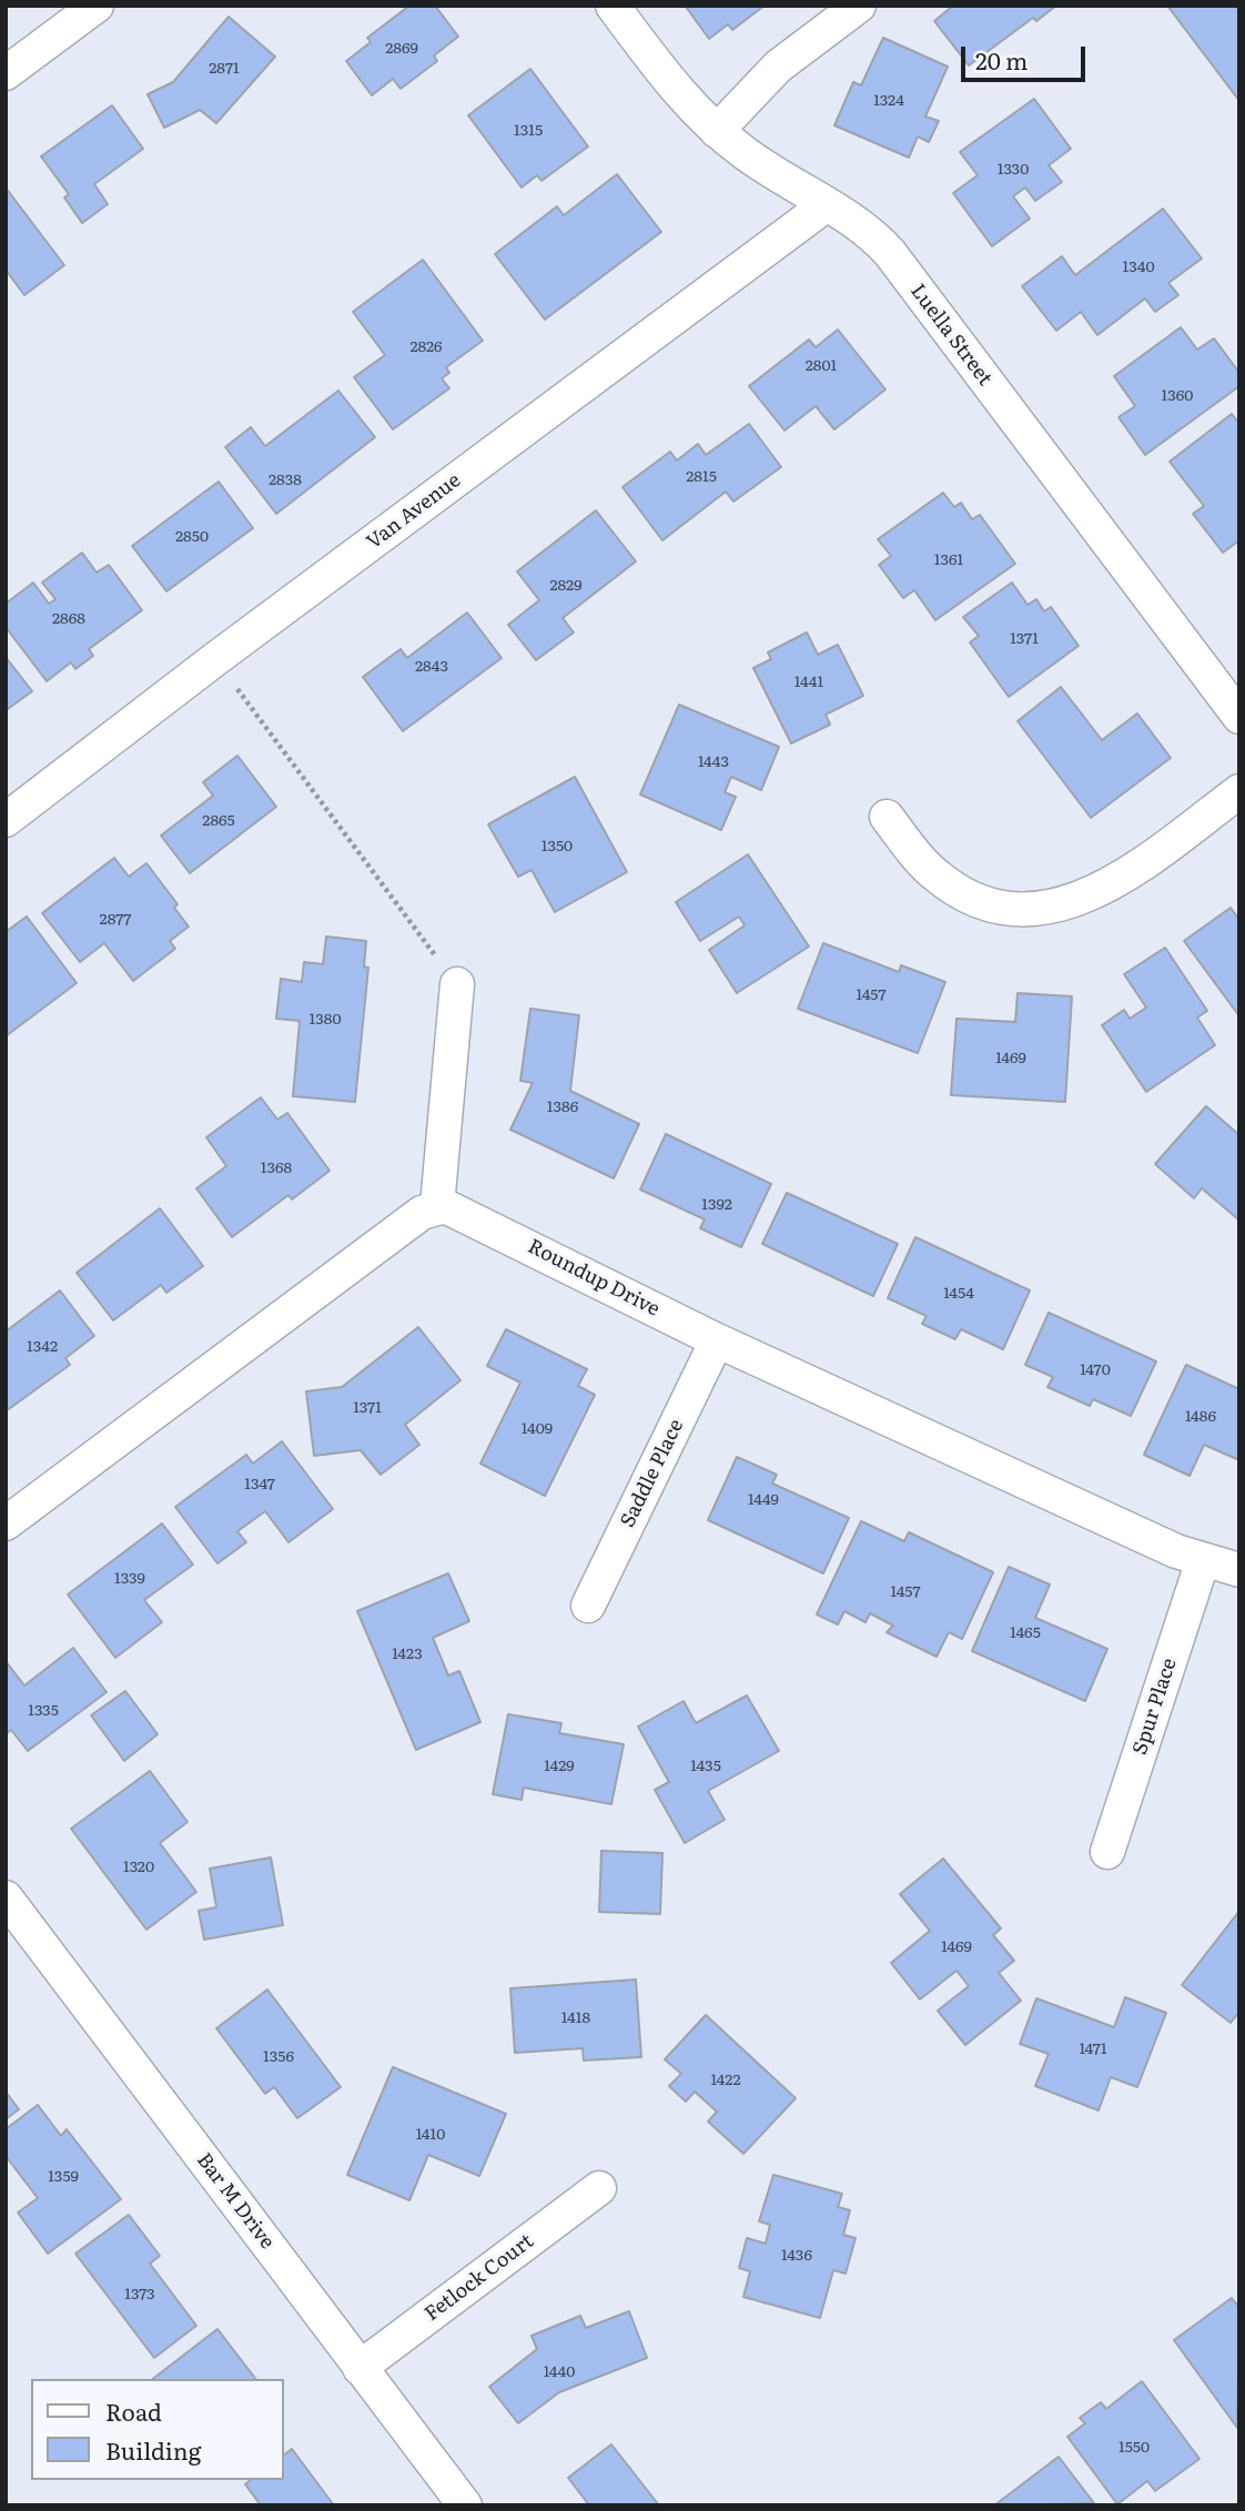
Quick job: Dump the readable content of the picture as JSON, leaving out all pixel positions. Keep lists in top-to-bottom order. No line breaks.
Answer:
{"streets":{"street":["Luella Street","Van Avenue","Roundup Drive","Saddle Place","Spur Place","Bar M Drive","Fetlock Court"]},"crossings":[["Luella Street","Van Avenue"],["Roundup Drive","Saddle Place"],["Roundup Drive","Spur Place"],["Bar M Drive","Fetlock Court"]],"house_numbers":["2869","2871","1324","1315","1330","1340","2826","2801","1360","2815","2838","2850","1361","2829","2868","1371","2843","1441","1443","2865","1350","2877","1457","1380","1469","1386","1368","1392","1454","1342","1470","1371","1486","1409","1347","1449","1339","1457","1465","1423","1335","1429","1435","1320","1469","1418","1471","1356","1422","1410","1359","1436","1373","1440","1550"],"legend":["Road","Building"],"scale_bar":"20 m"}
